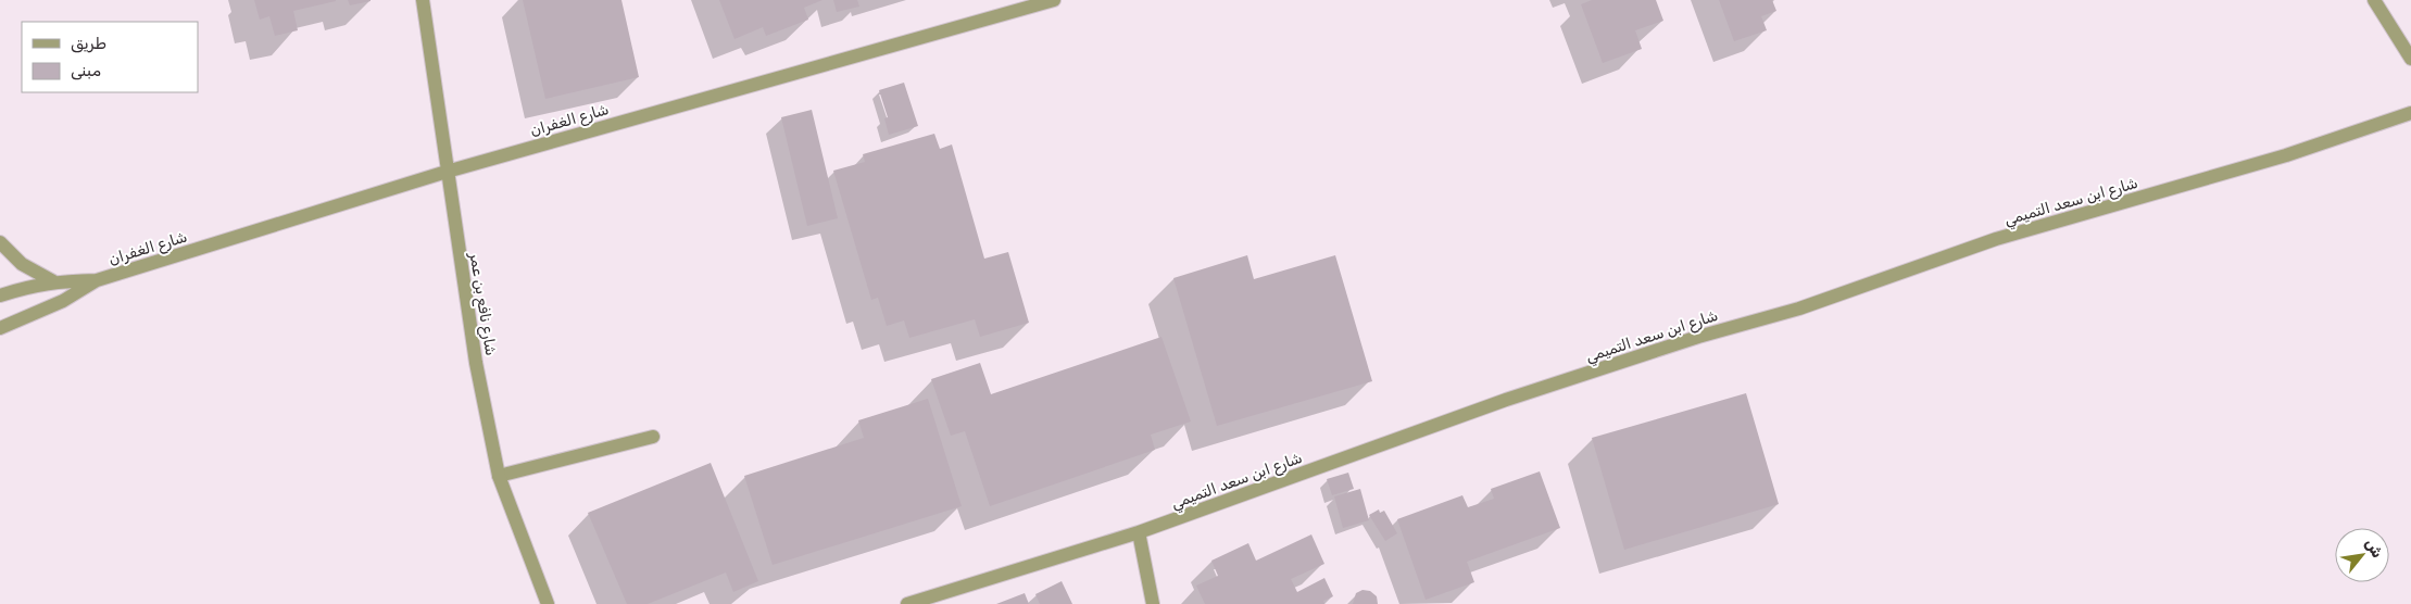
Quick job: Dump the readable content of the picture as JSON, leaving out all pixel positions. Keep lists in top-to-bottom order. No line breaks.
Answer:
{"streets":{"street":["شارع الغفران","شارع ابن سعد التميمي","شارع نافع بن عمر"]},"crossings":[["شارع الغفران","شارع نافع بن عمر"]],"legend":["طريق","مبنى"],"north":"top right"}
